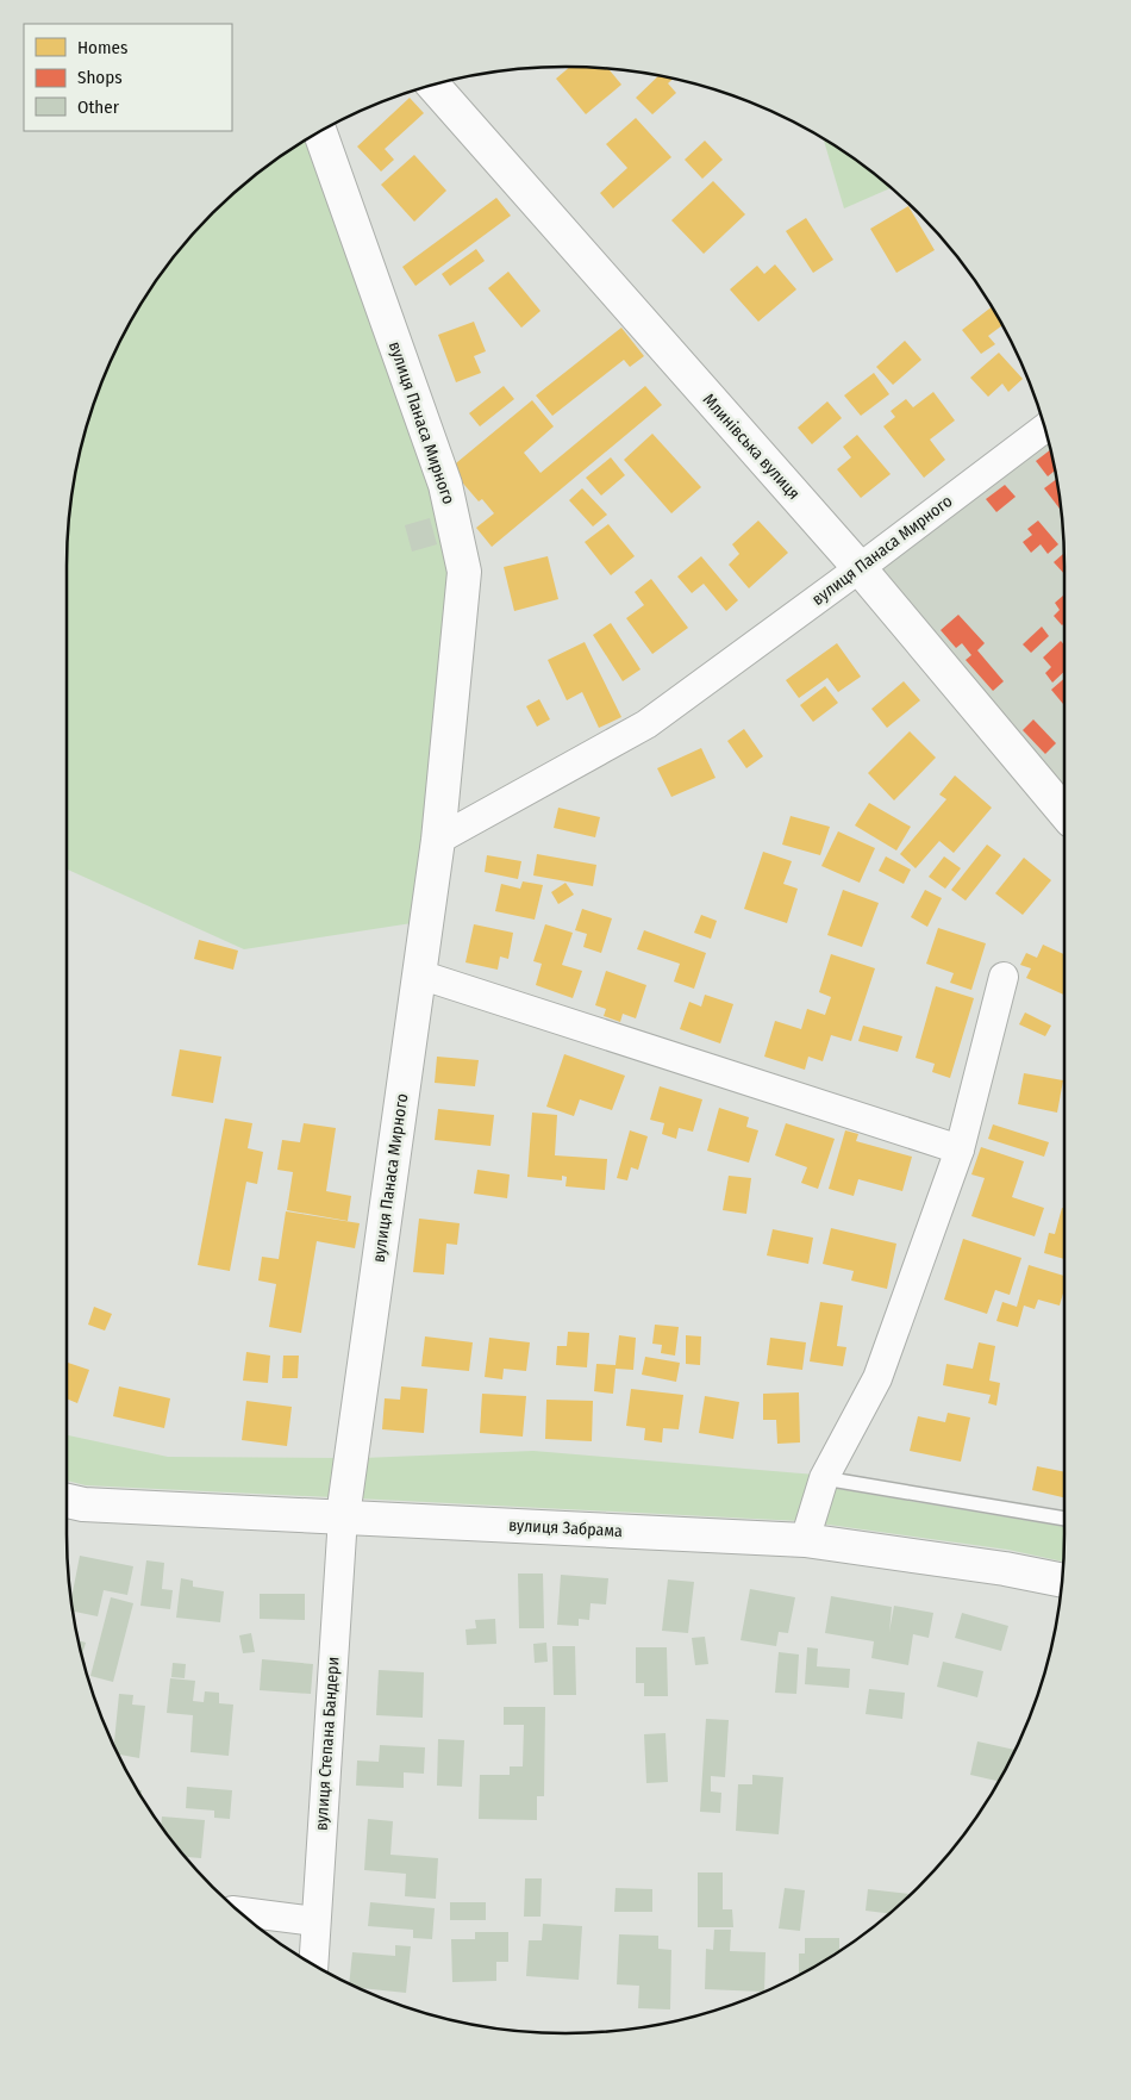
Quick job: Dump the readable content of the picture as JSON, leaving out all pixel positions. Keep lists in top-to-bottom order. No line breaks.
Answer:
{"streets":{"main road":["вулиця Панаса Мирного","Млинівська вулиця","вулиця Забрама"],"street":["вулиця Степана Бандери"]},"crossings":[["вулиця Панаса Мирного","Млинівська вулиця"],["вулиця Панаса Мирного","вулиця Забрама"],["вулиця Панаса Мирного","вулиця Степана Бандери"],["вулиця Забрама","вулиця Степана Бандери"]],"legend":["Homes","Shops","Other"]}
